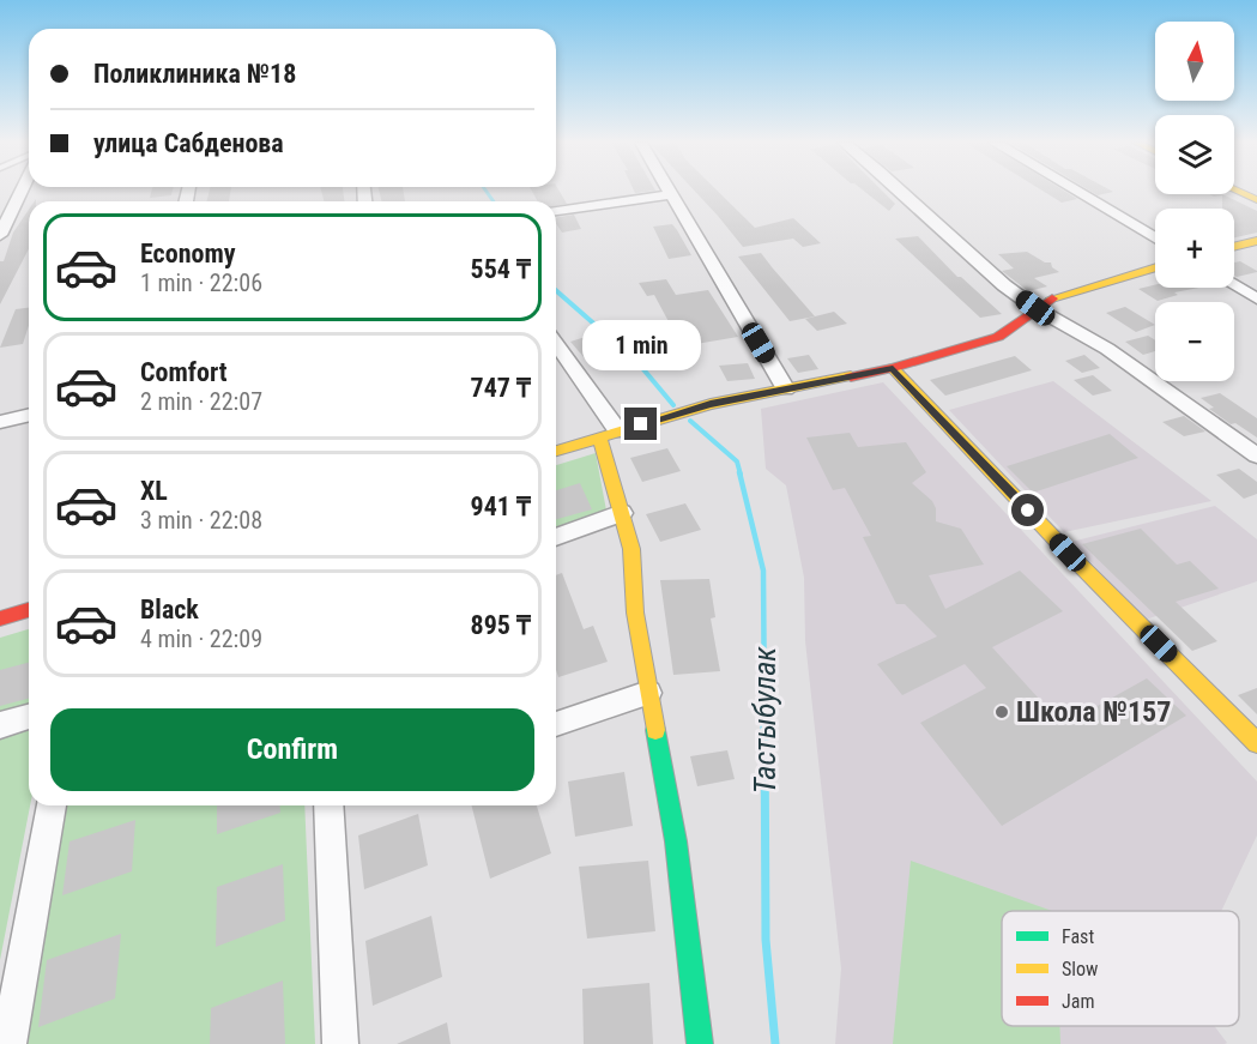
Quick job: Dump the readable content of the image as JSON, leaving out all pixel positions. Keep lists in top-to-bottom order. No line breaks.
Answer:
{"water":["Тастыбулак"],"places":["Школа №157"],"legend":["Fast","Slow","Jam"],"north":"top","page":{"map_buttons":["+","−"],"banner":["Поликлиника №18","улица Сабденова"],"list":[{"name":"Economy","note":"1 min · 22:06","value":"554 ₸"},{"name":"Comfort","note":"2 min · 22:07","value":"747 ₸"},{"name":"XL","note":"3 min · 22:08","value":"941 ₸"},{"name":"Black","note":"4 min · 22:09","value":"895 ₸"}],"bubble":"1 min","buttons":"Confirm"}}
